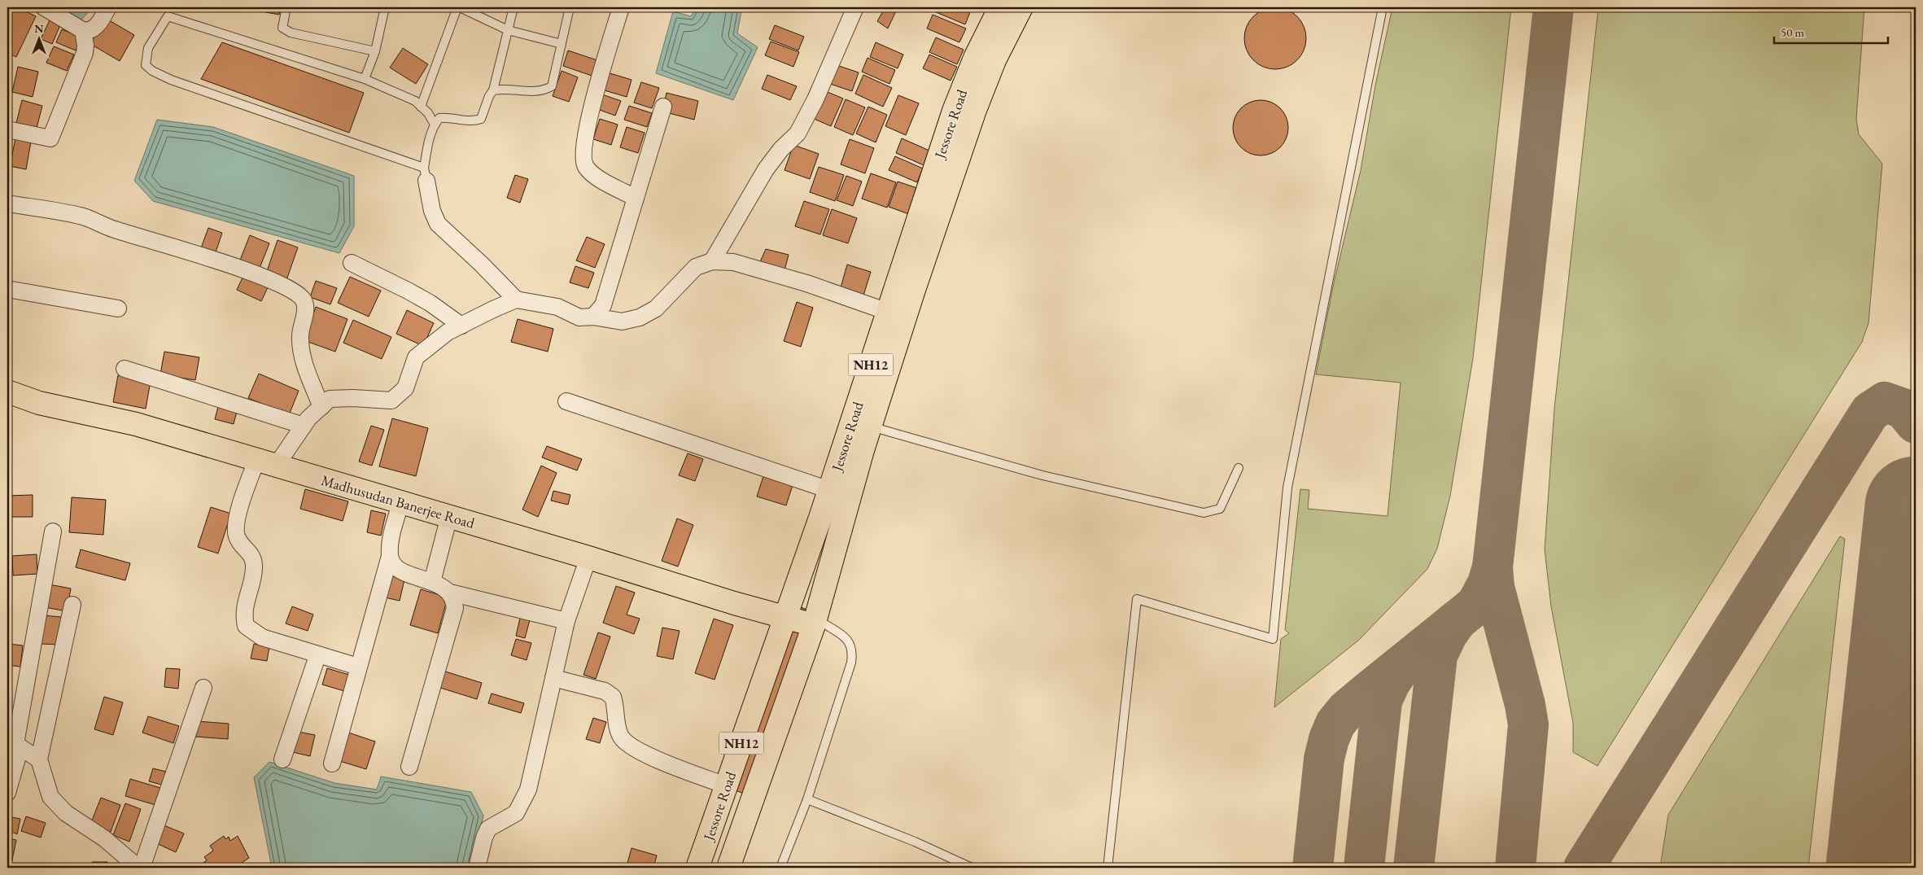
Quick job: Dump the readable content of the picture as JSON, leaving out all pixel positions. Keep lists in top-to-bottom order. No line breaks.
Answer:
{"streets":{"main road":["Jessore Road","NH12","Madhusudan Banerjee Road"]},"crossings":[["Jessore Road","Madhusudan Banerjee Road"],["NH12","Madhusudan Banerjee Road"]],"scale_bar":"50 m","north":"top"}
